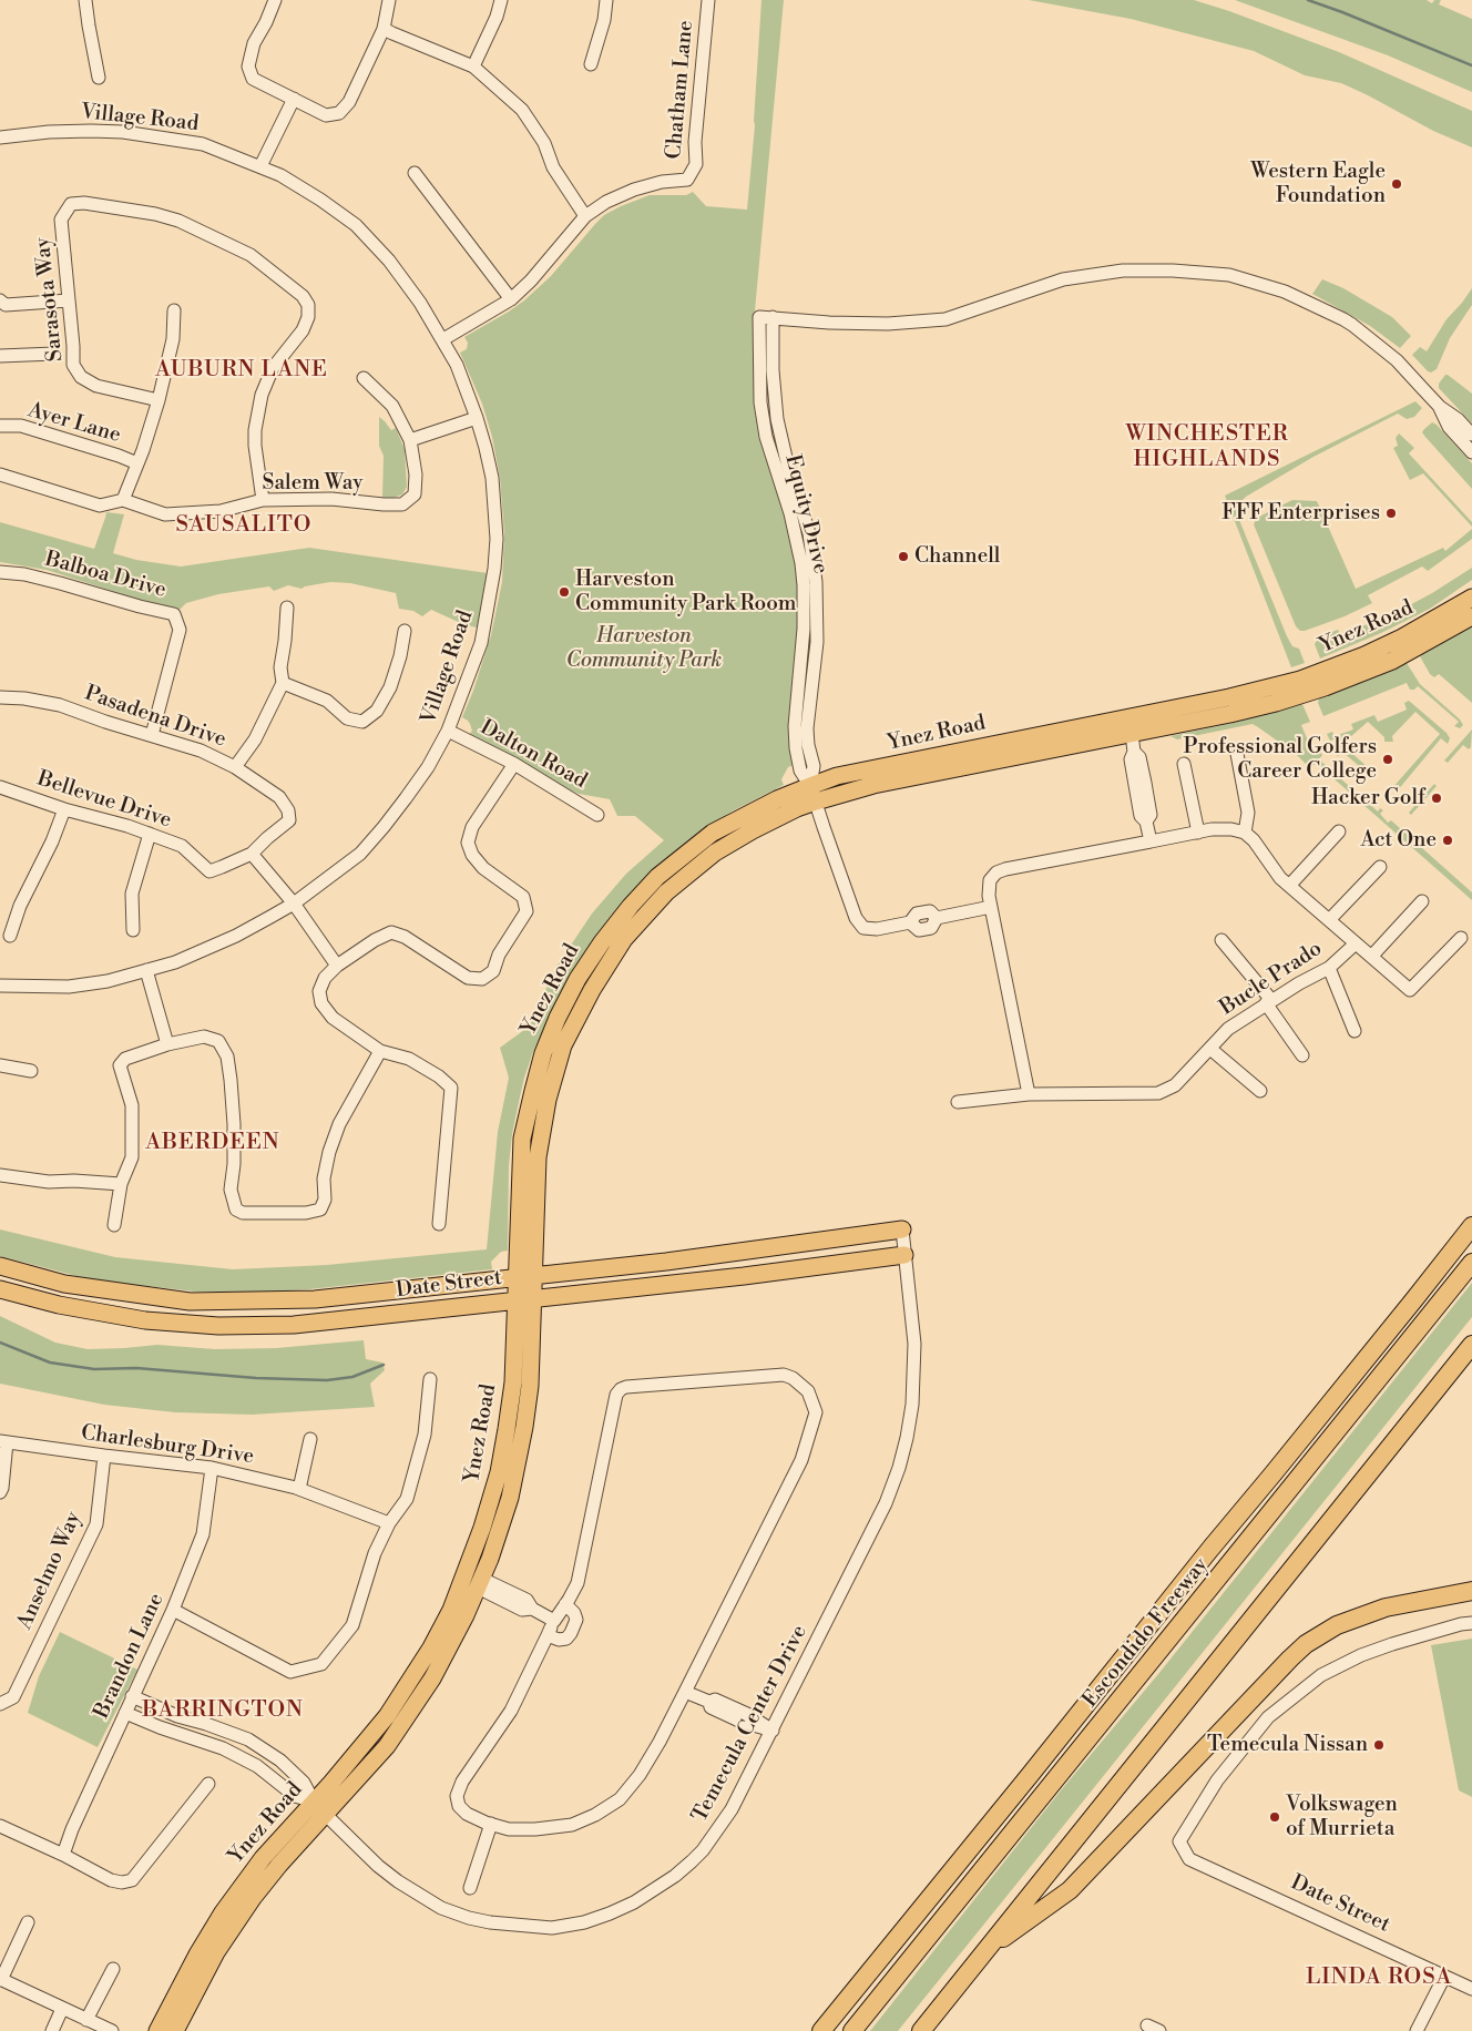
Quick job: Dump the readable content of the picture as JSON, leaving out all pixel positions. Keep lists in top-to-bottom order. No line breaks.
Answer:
{"streets":{"highway":["Escondido Freeway"],"main road":["Ynez Road","Date Street"],"street":["Chatham Lane","Village Road","Sarasota Way","Ayer Lane","Salem Way","Equity Drive","Balboa Drive","Pasadena Drive","Dalton Road","Bellevue Drive","Bucle Prado","Charlesburg Drive","Anselmo Way","Brandon Lane","Temecula Center Drive"]},"crossings":[["Chatham Lane","Village Road"],["Village Road","Dalton Road"],["Sarasota Way","Salem Way"],["Equity Drive","Ynez Road"],["Balboa Drive","Pasadena Drive"],["Ynez Road","Date Street"],["Ynez Road","Temecula Center Drive"],["Pasadena Drive","Bellevue Drive"],["Date Street","Temecula Center Drive"],["Charlesburg Drive","Anselmo Way"],["Charlesburg Drive","Brandon Lane"]],"districts":["AUBURN LANE","WINCHESTER HIGHLANDS","SAUSALITO","ABERDEEN","BARRINGTON","LINDA ROSA"],"parks":["Harveston Community Park"],"places":["Western Eagle Foundation","FFF Enterprises","Channell","Harveston Community Park Room","Professional Golfers Career College","Hacker Golf","Act One","Temecula Nissan","Volkswagen of Murrieta"]}
